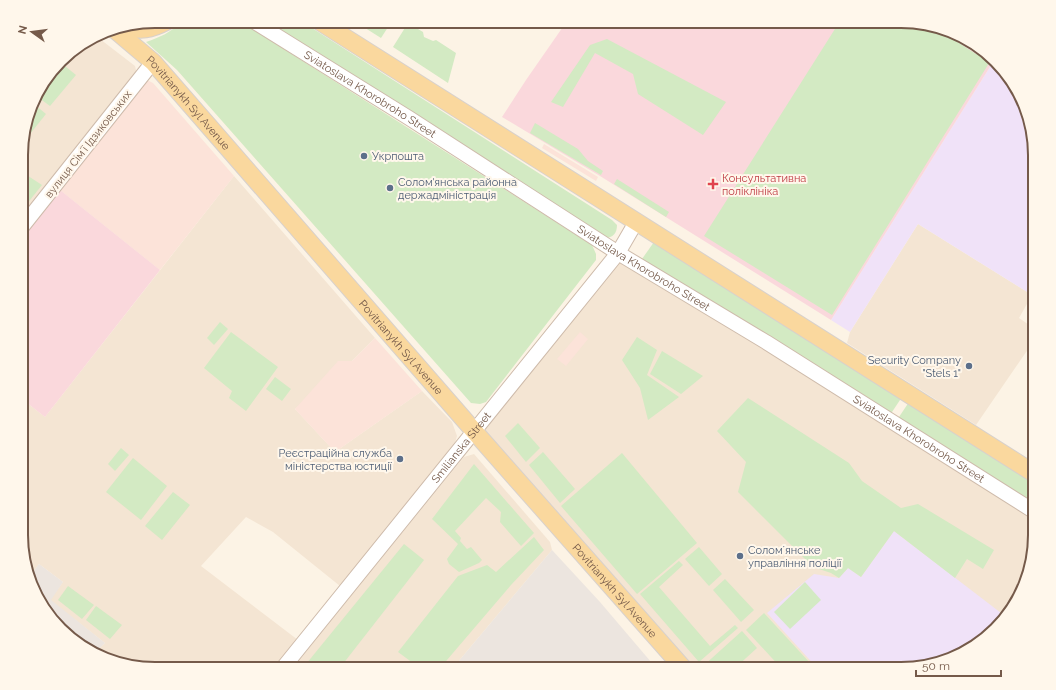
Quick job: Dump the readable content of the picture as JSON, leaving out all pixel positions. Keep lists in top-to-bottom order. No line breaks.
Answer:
{"streets":{"main road":["Povitrianykh Syl Avenue"],"street":["Sviatoslava Khorobroho Street","вулиця Сімʼї Ідзиковських","Smilianska Street"]},"crossings":[["Sviatoslava Khorobroho Street","Smilianska Street"],["Povitrianykh Syl Avenue","вулиця Сімʼї Ідзиковських"],["Povitrianykh Syl Avenue","Smilianska Street"]],"places":{"other":["Укрпошта","Солом'янська районна держадміністрація","Security Company \"Stels 1\"","Реєстраційна служба міністерства юстиції","Соломʼянське управління поліції"],"health":["Консультативна поліклініка"]},"scale_bar":"50 m","north":"left"}
